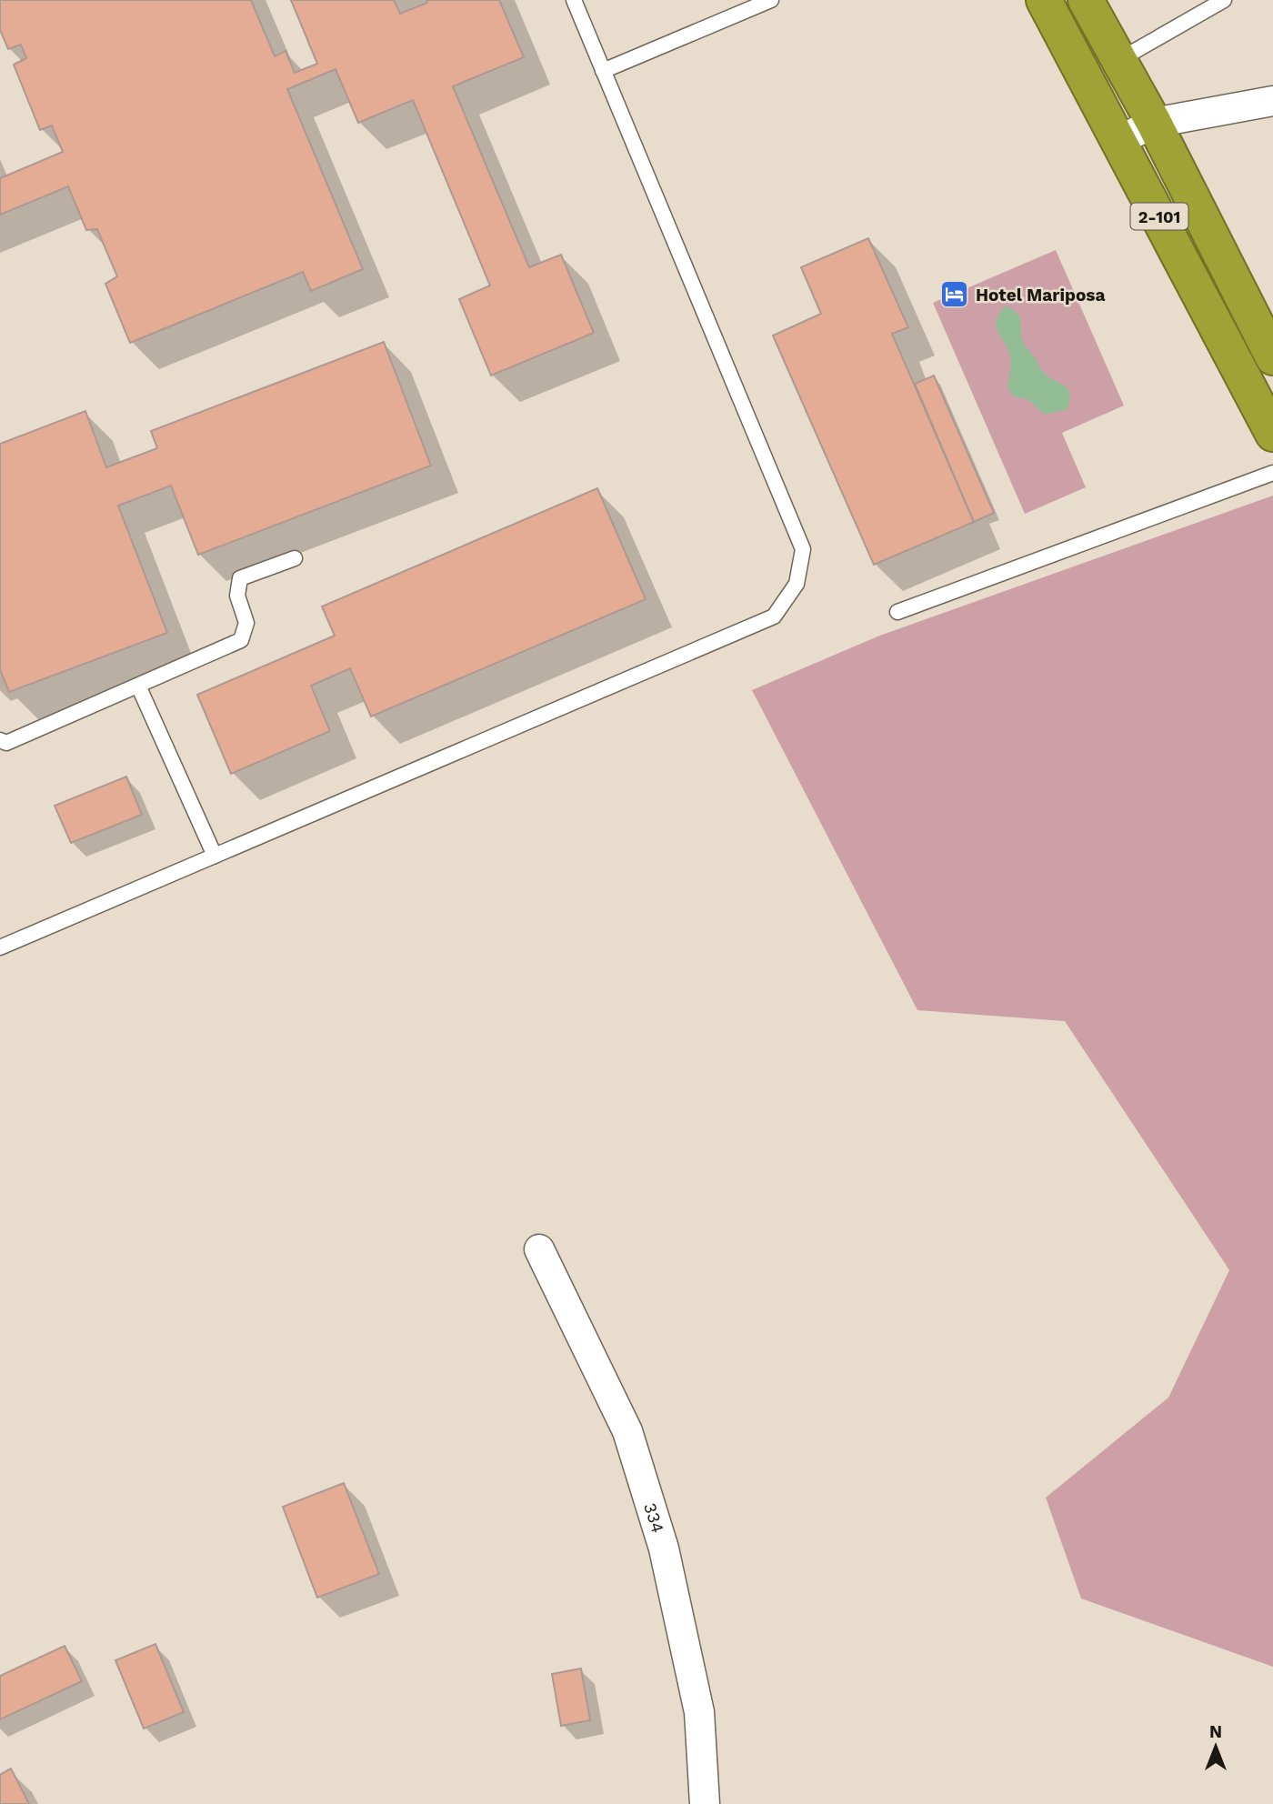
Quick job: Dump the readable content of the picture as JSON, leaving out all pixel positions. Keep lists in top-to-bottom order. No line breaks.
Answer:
{"streets":{"highway":["2-101"],"street":["334"]},"places":{"hotel":["Hotel Mariposa"]},"north":"top"}
